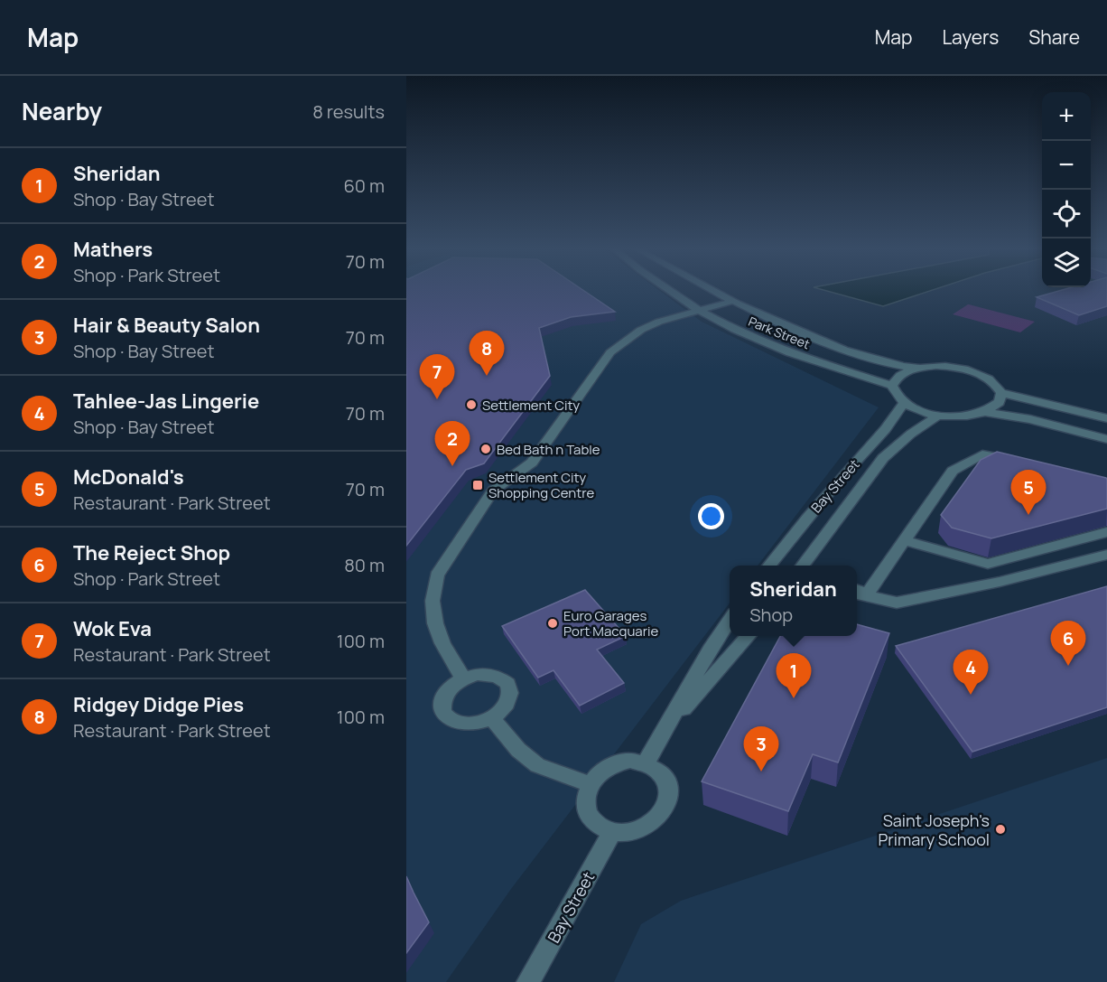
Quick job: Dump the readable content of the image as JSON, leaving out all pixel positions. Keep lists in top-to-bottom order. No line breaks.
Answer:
{"streets":{"street":["Park Street","Bay Street"]},"places":{"other":["Settlement City","Bed Bath n Table","Euro Garages Port Macquarie","Saint Joseph's Primary School"],"transit":["Settlement City Shopping Centre"]},"page":{"header":"Map","nav":["Map","Layers","Share"],"heading":["Nearby","8 results"],"map_buttons":["+","−"],"list":[{"mark":"1","name":"Sheridan","note":"Shop · Bay Street","value":"60 m"},{"mark":"2","name":"Mathers","note":"Shop · Park Street","value":"70 m"},{"mark":"3","name":"Hair & Beauty Salon","note":"Shop · Bay Street","value":"70 m"},{"mark":"4","name":"Tahlee-Jas Lingerie","note":"Shop · Bay Street","value":"70 m"},{"mark":"5","name":"McDonald's","note":"Restaurant · Park Street","value":"70 m"},{"mark":"6","name":"The Reject Shop","note":"Shop · Park Street","value":"80 m"},{"mark":"7","name":"Wok Eva","note":"Restaurant · Park Street","value":"100 m"},{"mark":"8","name":"Ridgey Didge Pies","note":"Restaurant · Park Street","value":"100 m"}],"pins":["8","7","2","5","6","4","1","3"],"popup":["Sheridan","Shop"]}}
